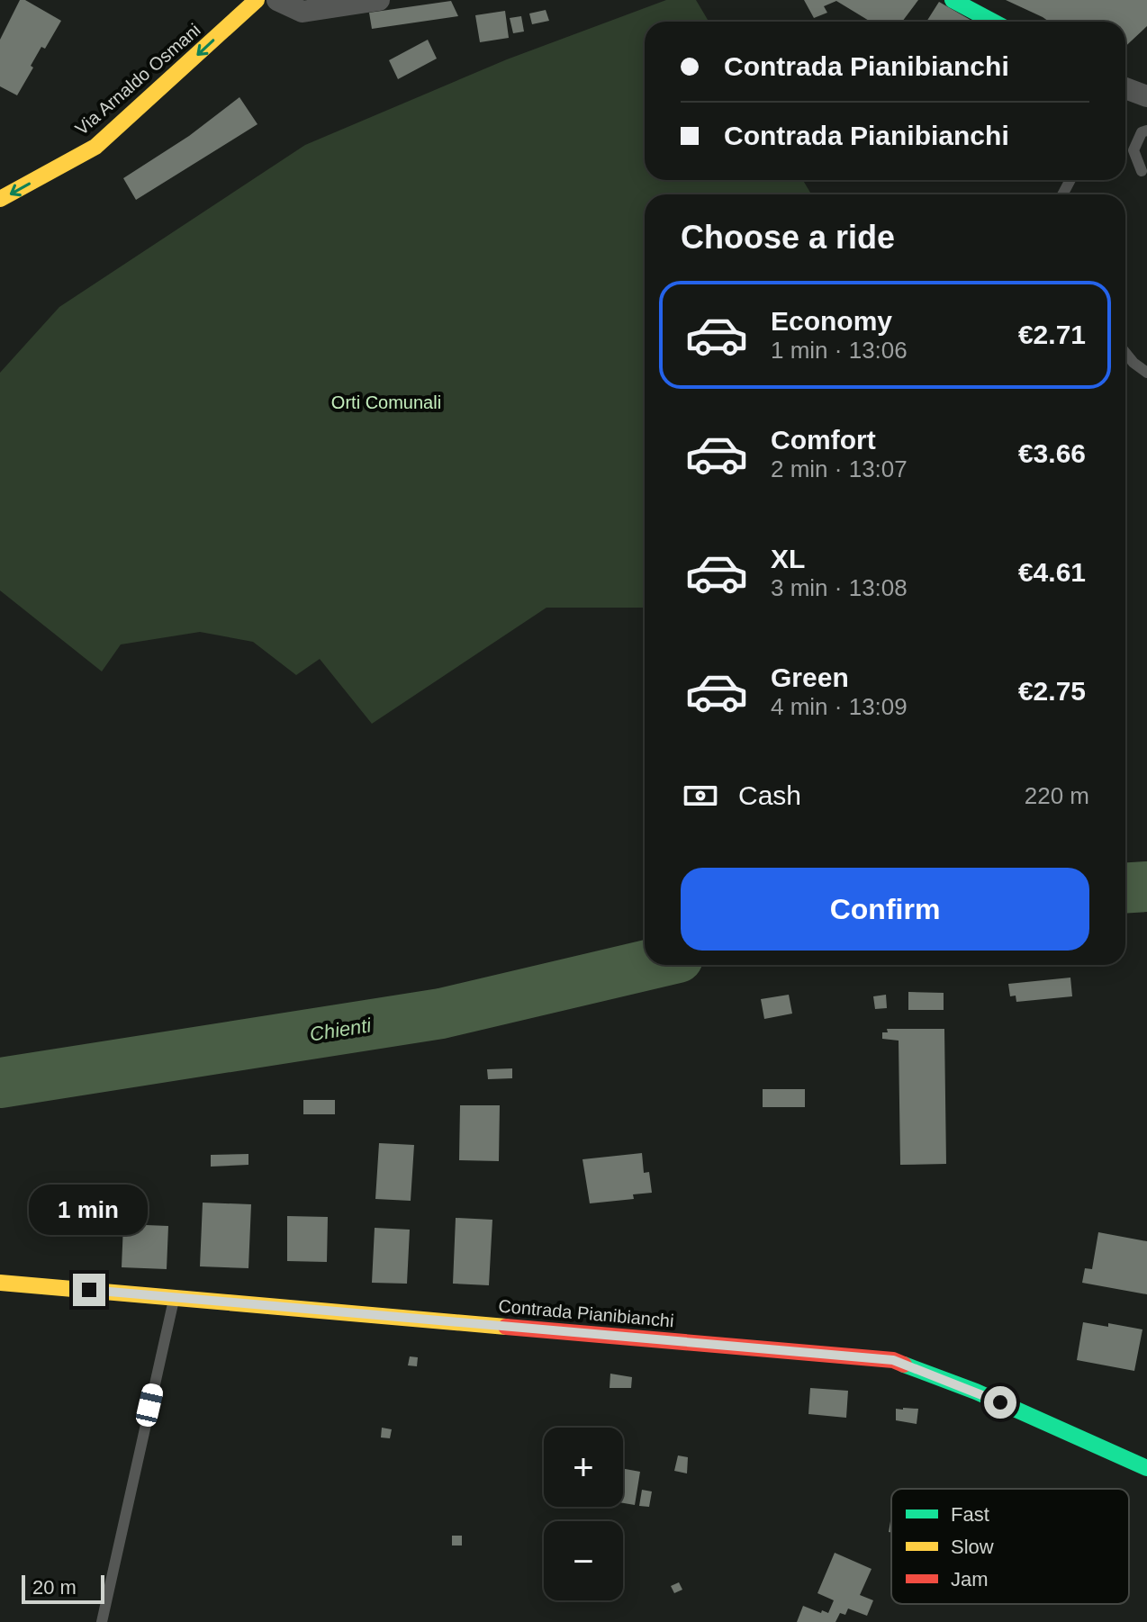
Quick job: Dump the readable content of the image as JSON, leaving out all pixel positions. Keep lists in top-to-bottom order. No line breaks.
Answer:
{"streets":{"street":["Via Arnaldo Osmani","Contrada Pianibianchi"]},"one_way":["Via Arnaldo Osmani"],"water":["Chienti"],"parks":["Orti Comunali"],"legend":["Fast","Slow","Jam"],"scale_bar":"20 m","page":{"banner":["Contrada Pianibianchi","Contrada Pianibianchi"],"heading":"Choose a ride","list":[{"name":"Economy","note":"1 min · 13:06","value":"€2.71"},{"name":"Comfort","note":"2 min · 13:07","value":"€3.66"},{"name":"XL","note":"3 min · 13:08","value":"€4.61"},{"name":"Green","note":"4 min · 13:09","value":"€2.75"}],"pay":["Cash","220 m"],"buttons":"Confirm","bubble":"1 min","map_buttons":["+","−"],"scale":"20 m"}}
